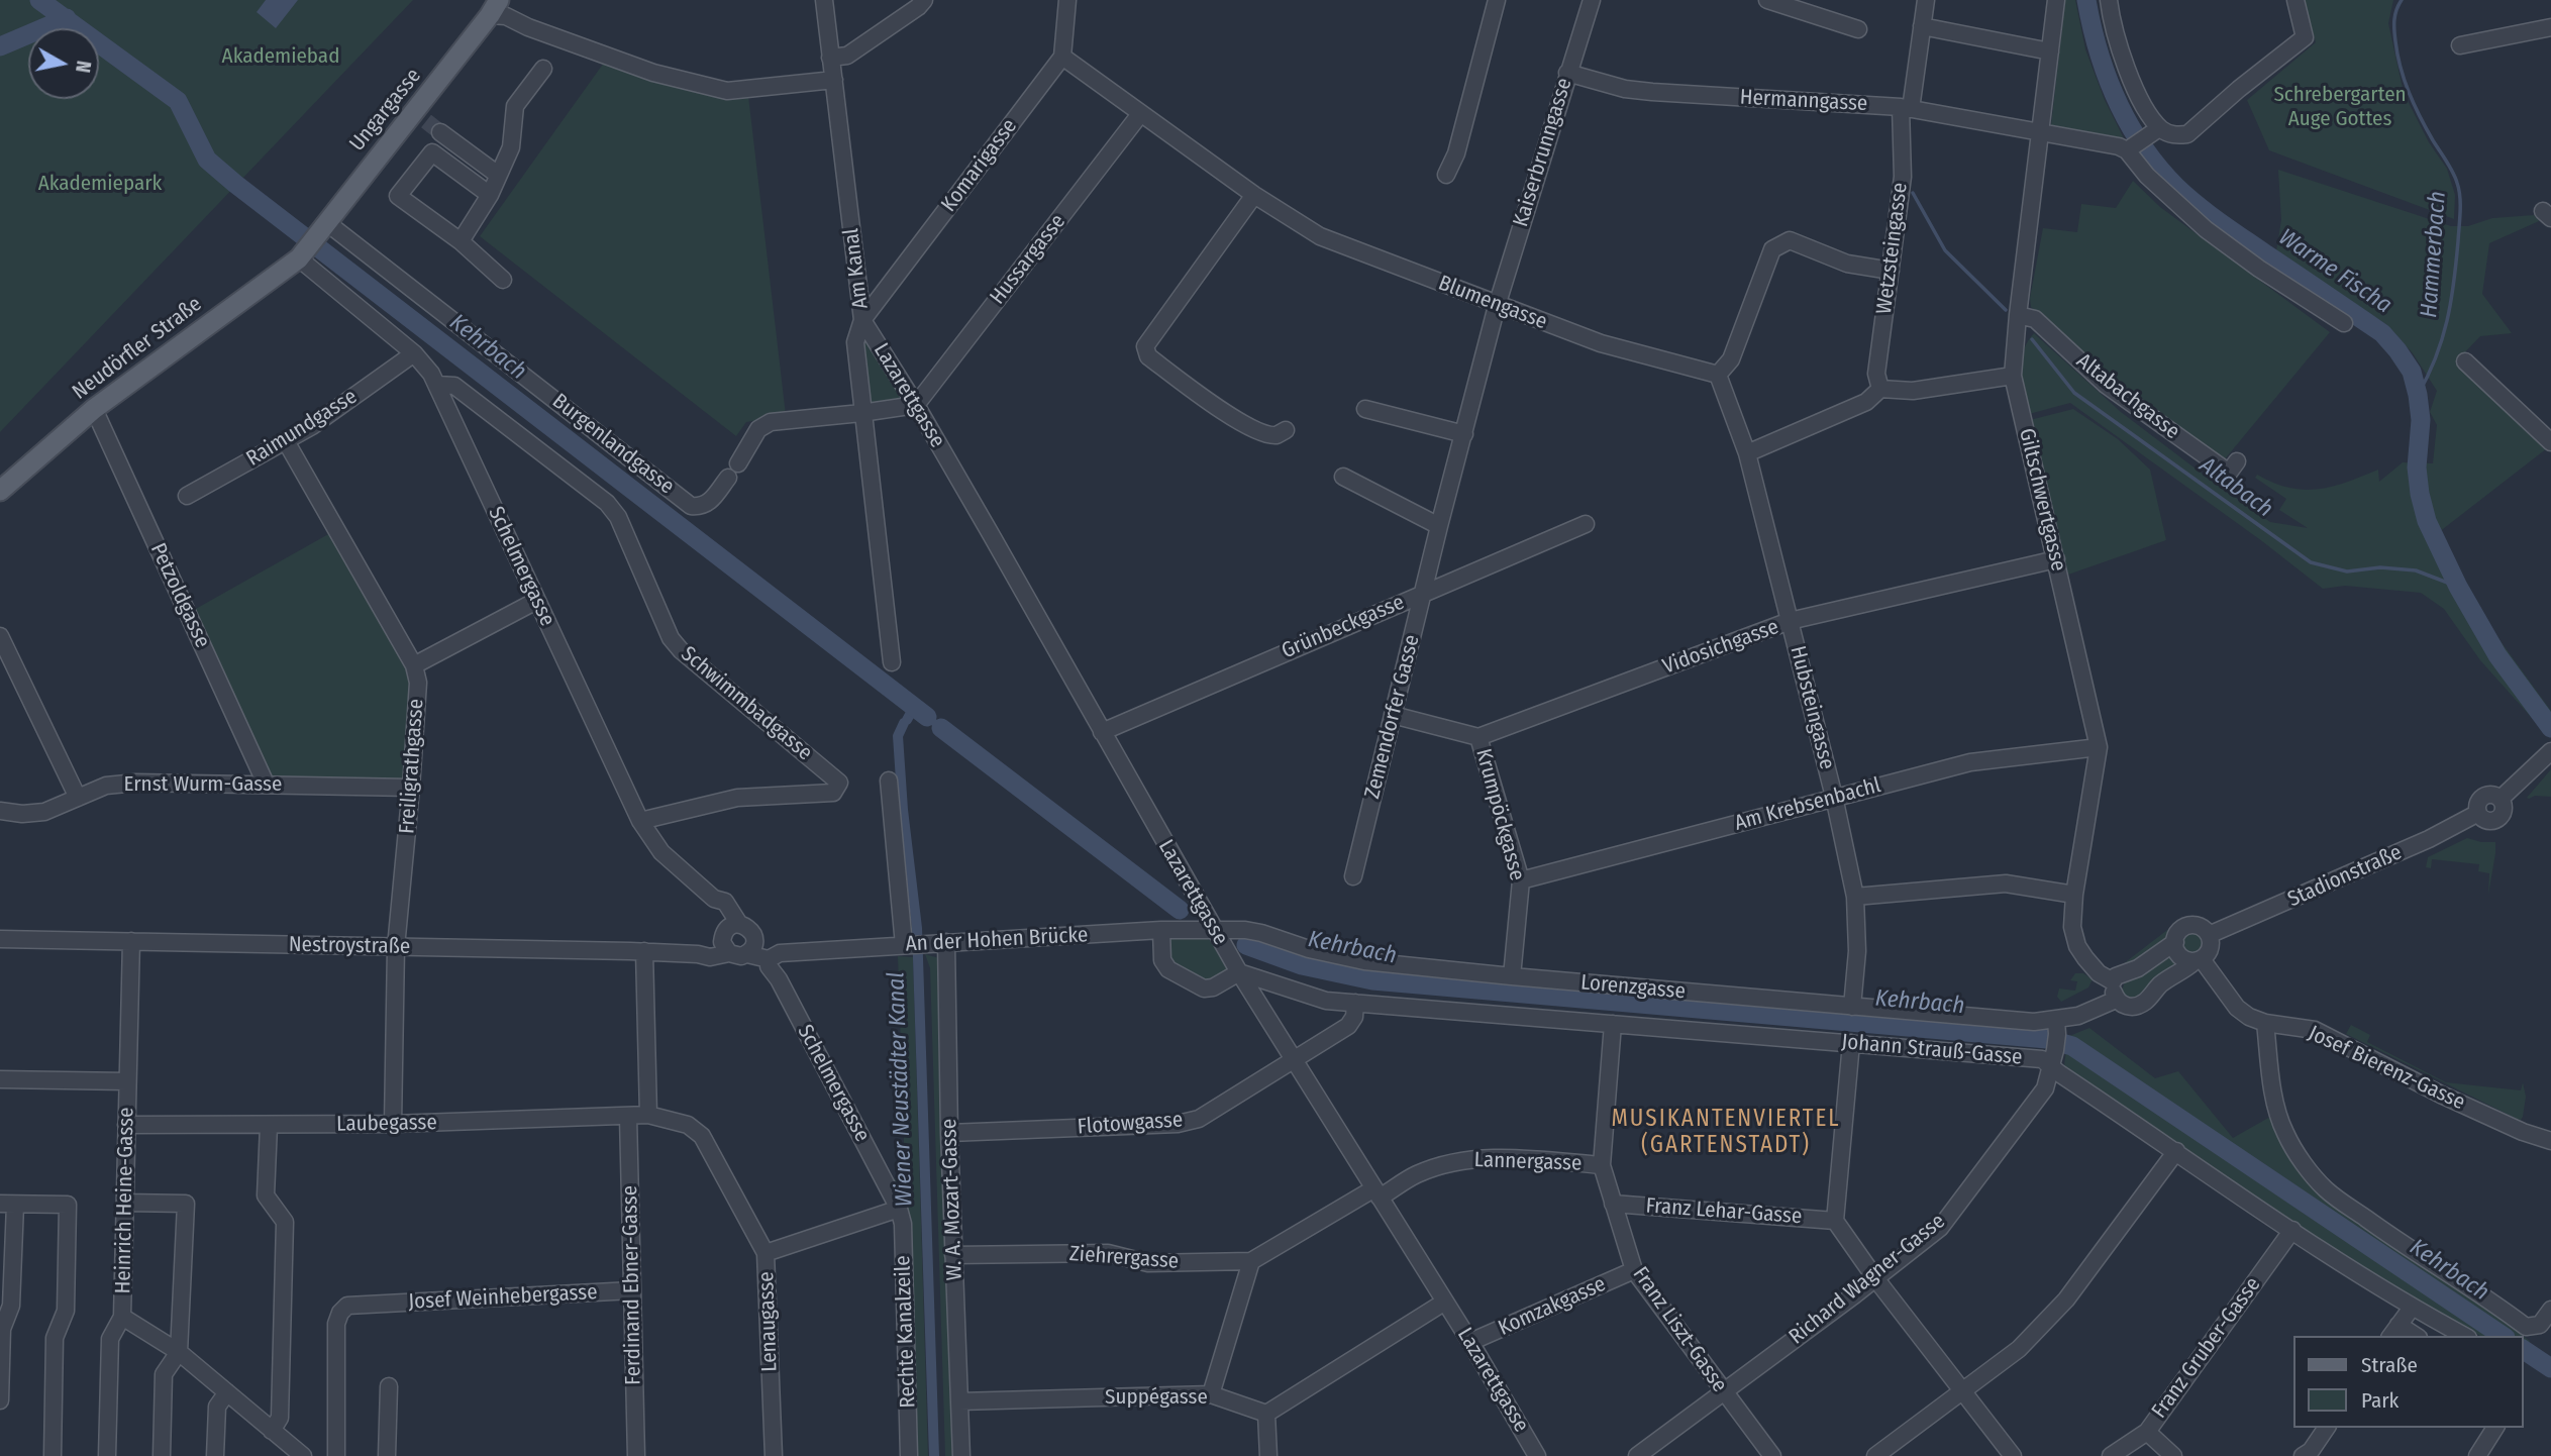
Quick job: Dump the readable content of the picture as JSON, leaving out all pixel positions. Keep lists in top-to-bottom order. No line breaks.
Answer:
{"streets":{"main road":["Ungargasse","Neudörfler Straße"],"street":["Hermanngasse","Kaiserbrunngasse","Komarigasse","Wetzsteingasse","Hussargasse","Am Kanal","Blumengasse","Lazarettgasse","Altabachgasse","Raimundgasse","Burgenlandgasse","Giltschwertgasse","Schelmergasse","Petzoldgasse","Grünbeckgasse","Vidosichgasse","Schwimmbadgasse","Hubsteingasse","Zemendorfer Gasse","Freiligrathgasse","Ernst Wurm-Gasse","Am Krebsenbachl","Krumpöckgasse","Stadionstraße","An der Hohen Brücke","Nestroystraße","Lorenzgasse","Johann Strauß-Gasse","Josef Bierenz-Gasse","Laubegasse","Flotowgasse","Lannergasse","W. A. Mozart-Gasse","Heinrich Heine-Gasse","Franz Lehar-Gasse","Ziehrergasse","Richard Wagner-Gasse","Ferdinand Ebner-Gasse","Josef Weinhebergasse","Komzakgasse","Lenaugasse","Franz Liszt-Gasse","Rechte Kanalzeile","Franz Gruber-Gasse","Suppégasse"]},"crossings":[["Hermanngasse","Kaiserbrunngasse"],["Hermanngasse","Wetzsteingasse"],["Hermanngasse","Giltschwertgasse"],["Ungargasse","Neudörfler Straße"],["Ungargasse","Burgenlandgasse"],["Ungargasse","Schelmergasse"],["Kaiserbrunngasse","Blumengasse"],["Kaiserbrunngasse","Zemendorfer Gasse"],["Komarigasse","Am Kanal"],["Komarigasse","Blumengasse"],["Komarigasse","Lazarettgasse"],["Hussargasse","Blumengasse"],["Hussargasse","Lazarettgasse"],["Am Kanal","Lazarettgasse"],["Blumengasse","Hubsteingasse"],["Blumengasse","Zemendorfer Gasse"],["Neudörfler Straße","Burgenlandgasse"],["Neudörfler Straße","Schelmergasse"],["Neudörfler Straße","Petzoldgasse"],["Lazarettgasse","Grünbeckgasse"],["Lazarettgasse","An der Hohen Brücke"],["Lazarettgasse","Lorenzgasse"],["Lazarettgasse","Johann Strauß-Gasse"],["Lazarettgasse","Flotowgasse"],["Lazarettgasse","Lannergasse"],["Lazarettgasse","Komzakgasse"],["Altabachgasse","Giltschwertgasse"],["Raimundgasse","Schelmergasse"],["Raimundgasse","Freiligrathgasse"],["Burgenlandgasse","Schelmergasse"],["Giltschwertgasse","Vidosichgasse"],["Giltschwertgasse","Am Krebsenbachl"],["Schelmergasse","Schwimmbadgasse"],["Schelmergasse","An der Hohen Brücke"],["Schelmergasse","Nestroystraße"],["Schelmergasse","Rechte Kanalzeile"],["Petzoldgasse","Ernst Wurm-Gasse"],["Grünbeckgasse","Zemendorfer Gasse"],["Vidosichgasse","Hubsteingasse"],["Vidosichgasse","Krumpöckgasse"],["Hubsteingasse","Am Krebsenbachl"],["Hubsteingasse","Lorenzgasse"],["Freiligrathgasse","Ernst Wurm-Gasse"],["Freiligrathgasse","Nestroystraße"],["Freiligrathgasse","Laubegasse"],["Am Krebsenbachl","Krumpöckgasse"],["Krumpöckgasse","Lorenzgasse"],["Stadionstraße","Josef Bierenz-Gasse"],["An der Hohen Brücke","Nestroystraße"],["An der Hohen Brücke","Lorenzgasse"],["An der Hohen Brücke","W. A. Mozart-Gasse"],["Nestroystraße","Heinrich Heine-Gasse"],["Lorenzgasse","Johann Strauß-Gasse"],["Lorenzgasse","Richard Wagner-Gasse"],["Johann Strauß-Gasse","Richard Wagner-Gasse"],["Johann Strauß-Gasse","Franz Liszt-Gasse"],["Johann Strauß-Gasse","Franz Gruber-Gasse"],["Laubegasse","Heinrich Heine-Gasse"],["Laubegasse","Ferdinand Ebner-Gasse"],["Laubegasse","Lenaugasse"],["Flotowgasse","W. A. Mozart-Gasse"],["Lannergasse","Ziehrergasse"],["Lannergasse","Franz Liszt-Gasse"],["W. A. Mozart-Gasse","Ziehrergasse"],["W. A. Mozart-Gasse","Suppégasse"],["Franz Lehar-Gasse","Franz Liszt-Gasse"],["Richard Wagner-Gasse","Franz Liszt-Gasse"],["Ferdinand Ebner-Gasse","Josef Weinhebergasse"],["Komzakgasse","Franz Liszt-Gasse"]],"districts":["MUSIKANTENVIERTEL (GARTENSTADT)"],"water":["Hammerbach","Warme Fischa","Kehrbach","Altabach","Wiener Neustädter Kanal"],"parks":["Akademiebad","Schrebergarten Auge Gottes","Akademiepark"],"legend":["Straße","Park"],"north":"right"}
